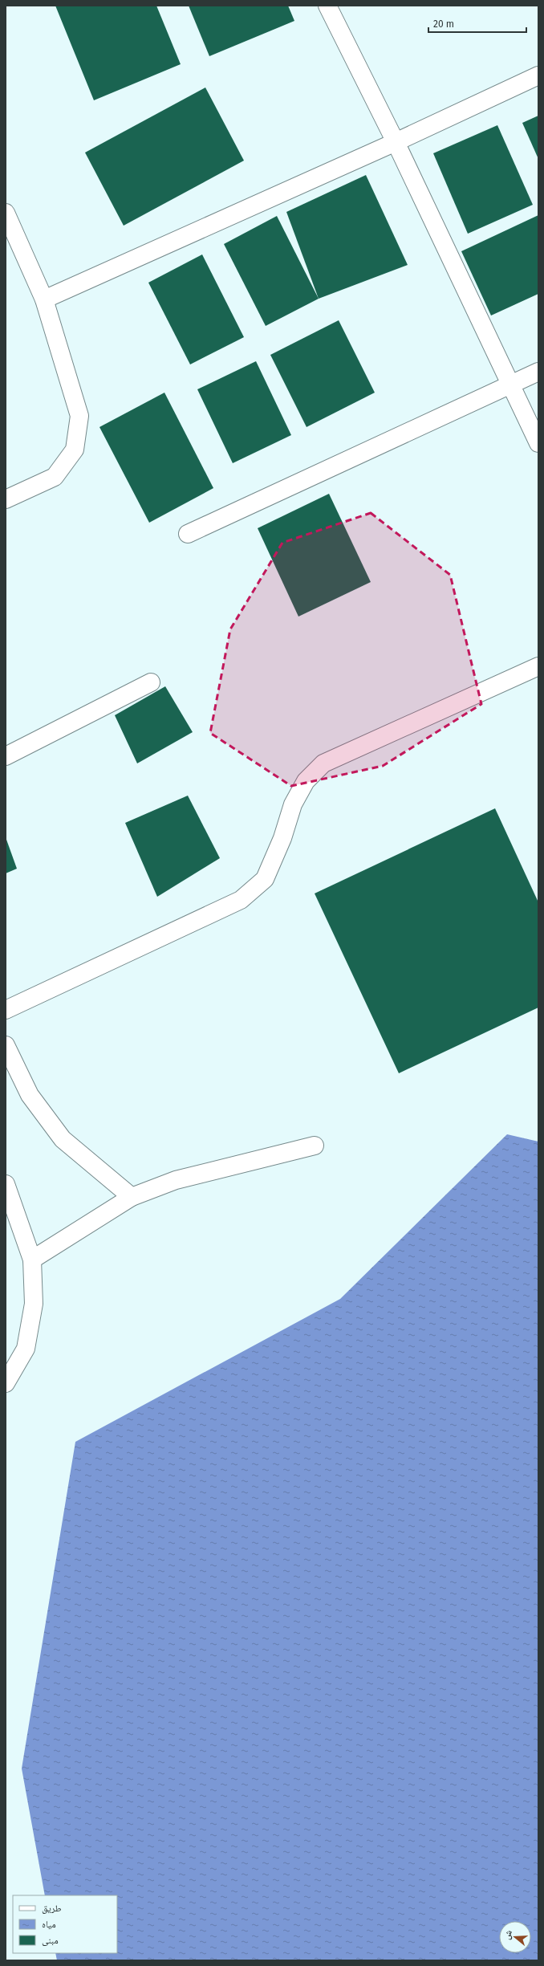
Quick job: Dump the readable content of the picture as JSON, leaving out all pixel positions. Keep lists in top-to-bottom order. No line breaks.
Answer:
{"legend":["طريق","مياه","مبنى"],"scale_bar":"20 m","north":"left"}
